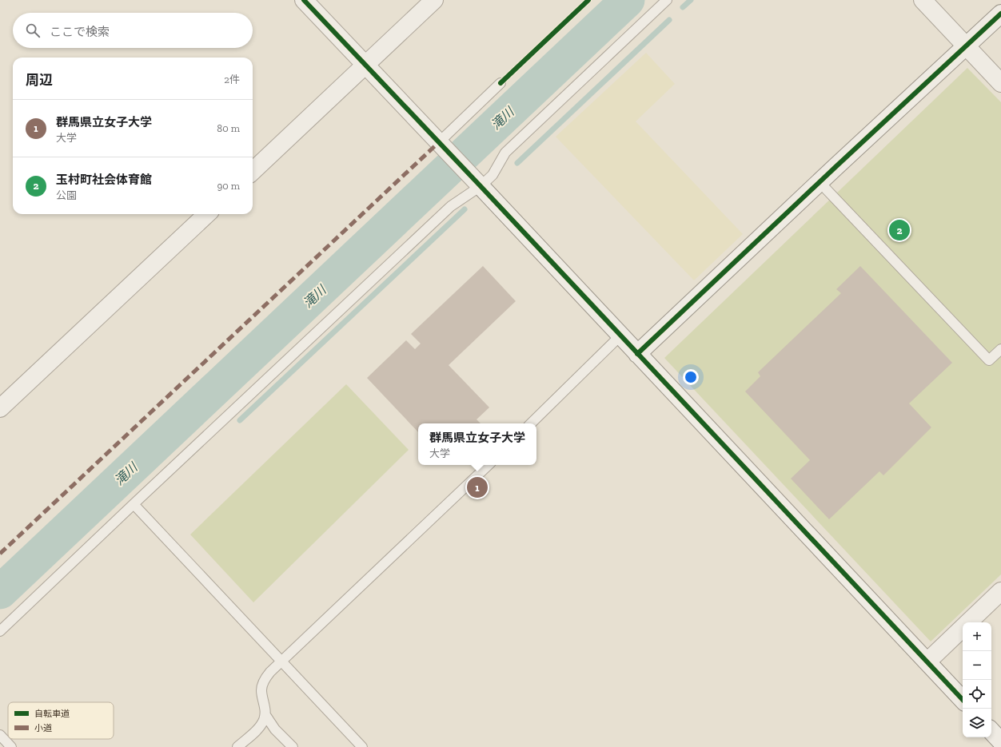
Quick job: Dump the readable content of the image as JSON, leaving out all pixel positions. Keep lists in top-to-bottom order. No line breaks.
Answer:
{"water":["滝川"],"legend":["自転車道","小道"],"page":{"search":"ここで検索","heading":["周辺","2件"],"list":[{"mark":"1","name":"群馬県立女子大学","note":"大学","value":"80 m"},{"mark":"2","name":"玉村町社会体育館","note":"公園","value":"90 m"}],"pins":["2","1"],"popup":["群馬県立女子大学","大学"],"map_buttons":["+","−"]}}
